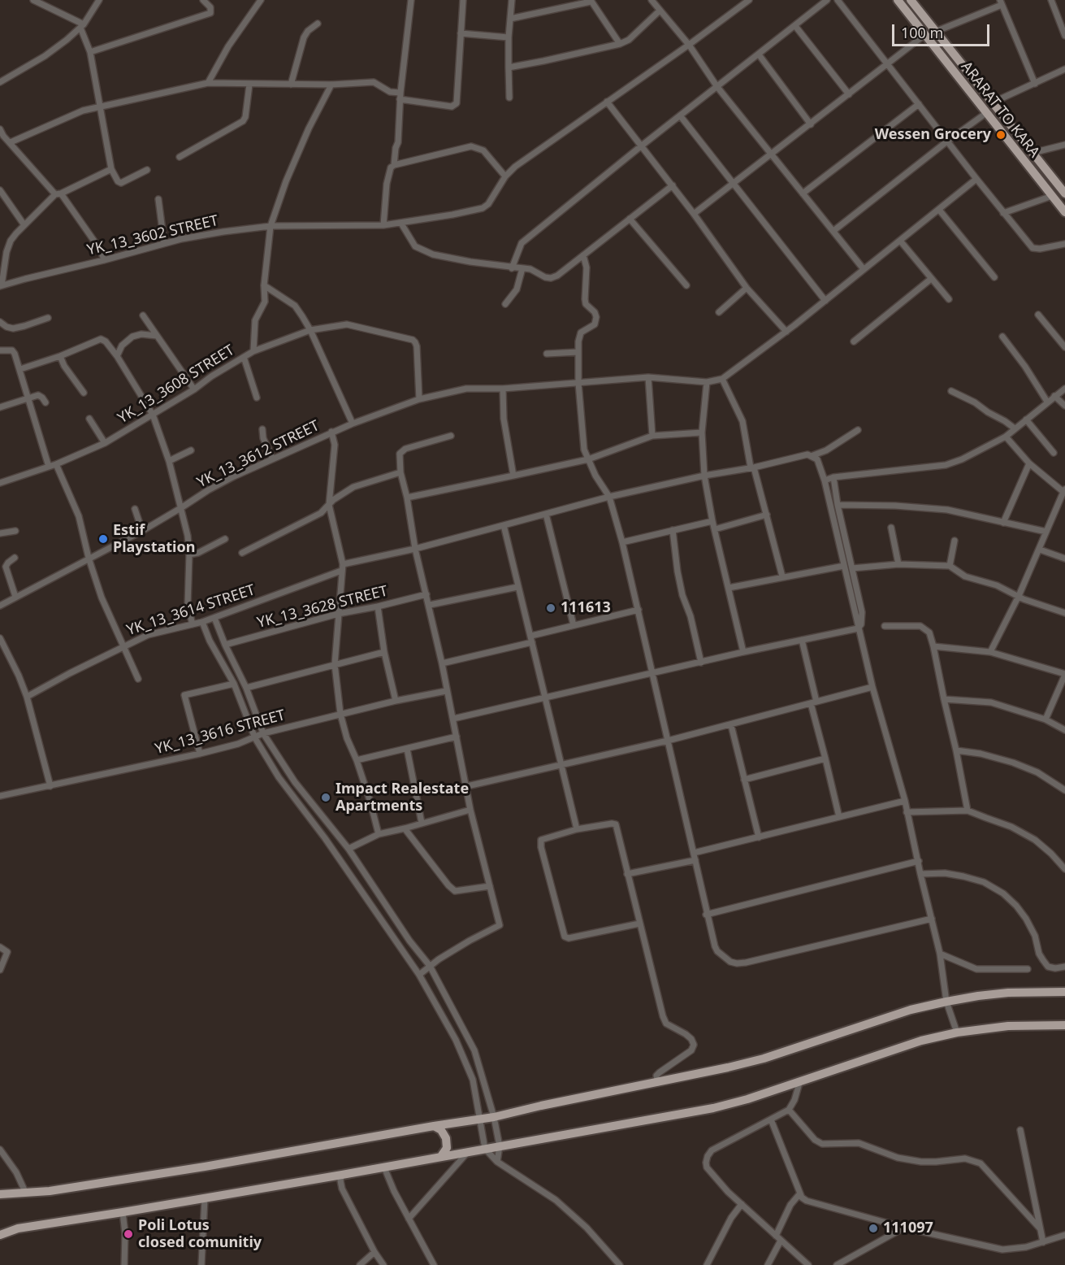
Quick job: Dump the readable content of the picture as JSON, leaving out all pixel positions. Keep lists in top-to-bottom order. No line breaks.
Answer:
{"streets":{"main road":["ARARAT TO KARA"],"street":["YK_13_3602 STREET","YK_13_3608 STREET","YK_13_3612 STREET","YK_13_3628 STREET","YK_13_3614 STREET","YK_13_3616 STREET"]},"crossings":[["YK_13_3608 STREET","YK_13_3612 STREET"]],"places":["Wessen Grocery","Estif Playstation","111613","Impact Realestate Apartments","111097","Poli Lotus closed comunitiy"],"scale_bar":"100 m"}
